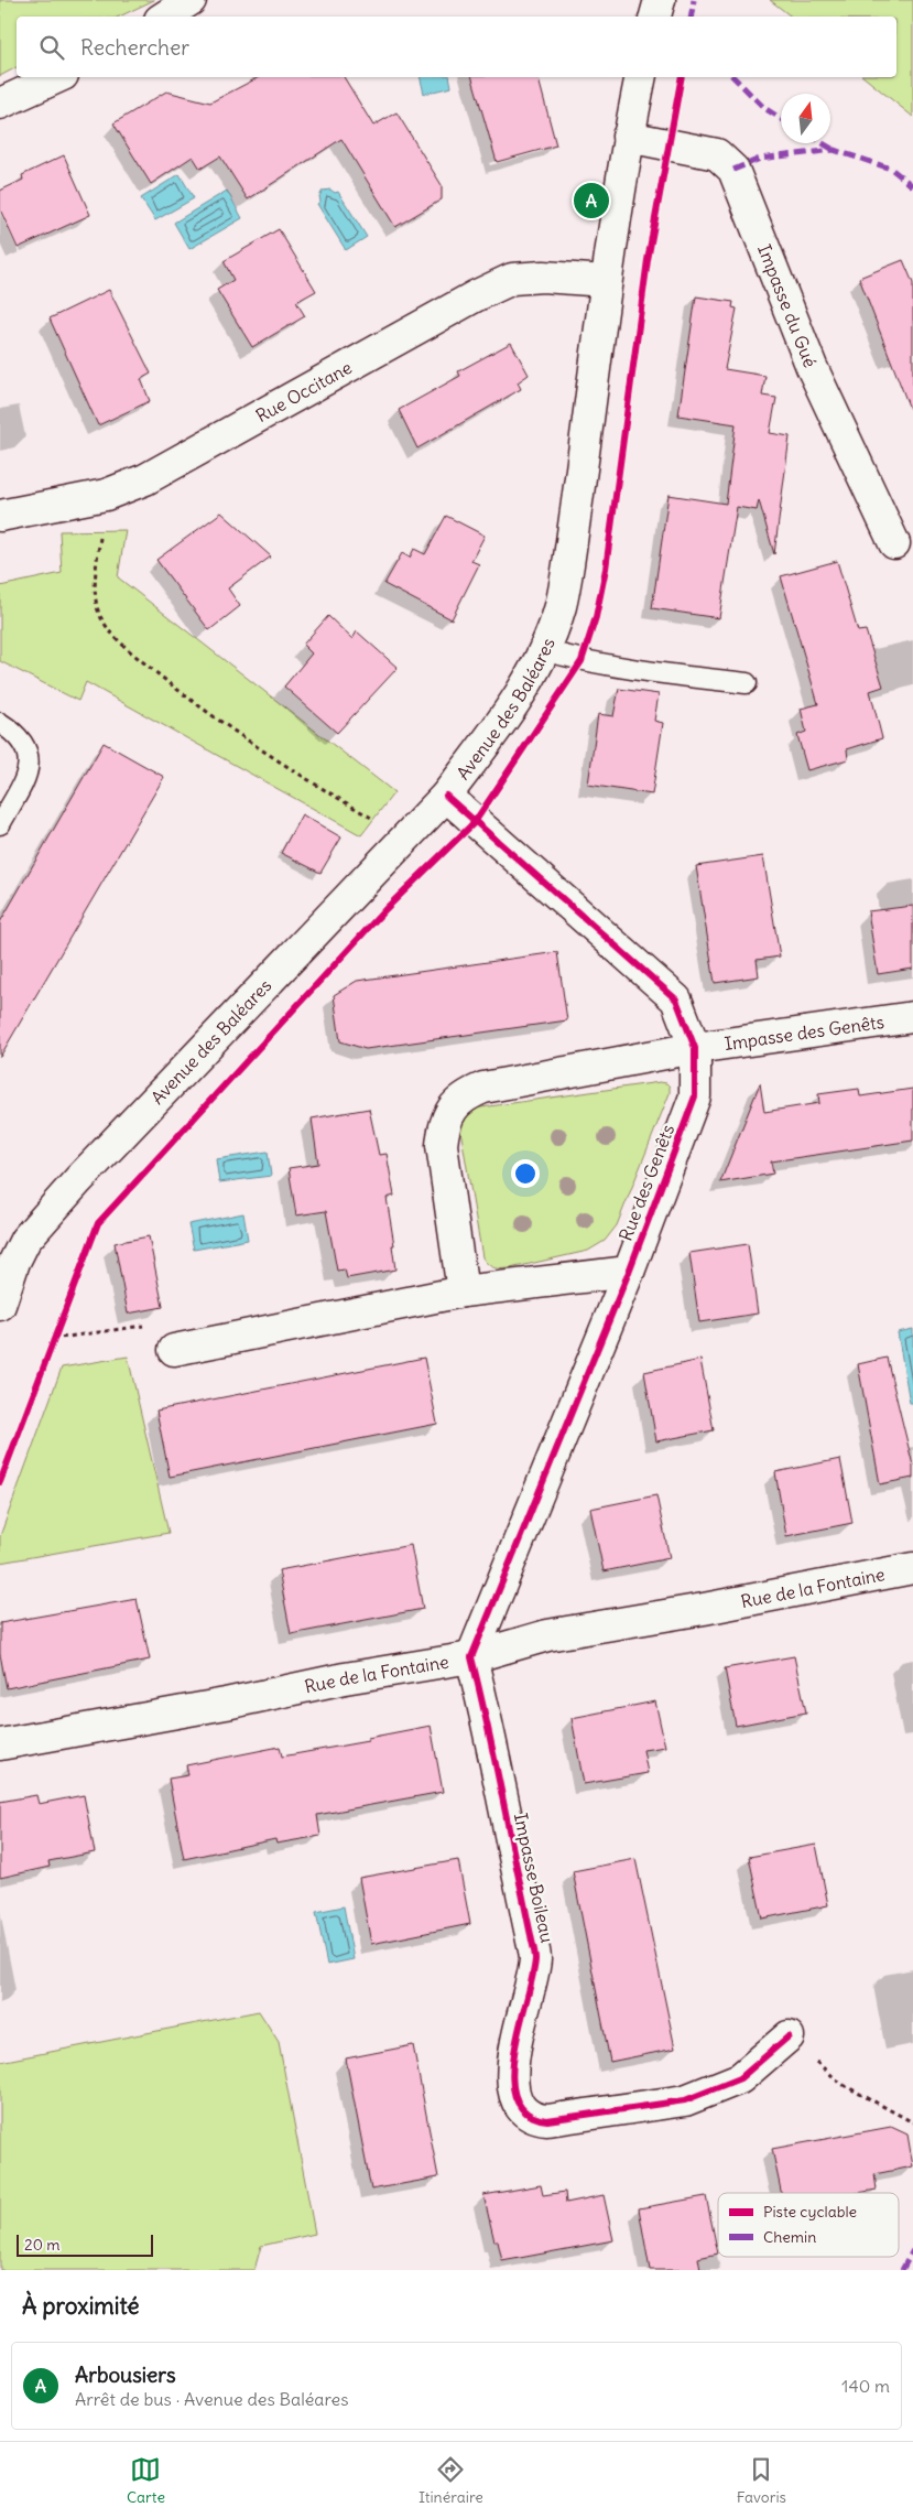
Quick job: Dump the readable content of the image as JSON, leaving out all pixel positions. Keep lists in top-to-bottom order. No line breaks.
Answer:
{"streets":{"street":["Impasse du Gué","Rue Occitane","Avenue des Baléares","Impasse des Genêts","Rue des Genêts","Rue de la Fontaine","Impasse Boileau"]},"crossings":[["Impasse du Gué","Avenue des Baléares"],["Rue Occitane","Avenue des Baléares"],["Avenue des Baléares","Rue des Genêts"],["Impasse des Genêts","Rue des Genêts"],["Rue des Genêts","Rue de la Fontaine"],["Rue des Genêts","Impasse Boileau"],["Rue de la Fontaine","Impasse Boileau"]],"legend":["Piste cyclable","Chemin"],"scale_bar":"20 m","north":"top","page":{"search":"Rechercher","pins":"A","scale":"20 m","heading":"À proximité","list":[{"mark":"A","name":"Arbousiers","note":"Arrêt de bus · Avenue des Baléares","value":"140 m"}],"nav":["Carte","Itinéraire","Favoris"]}}
